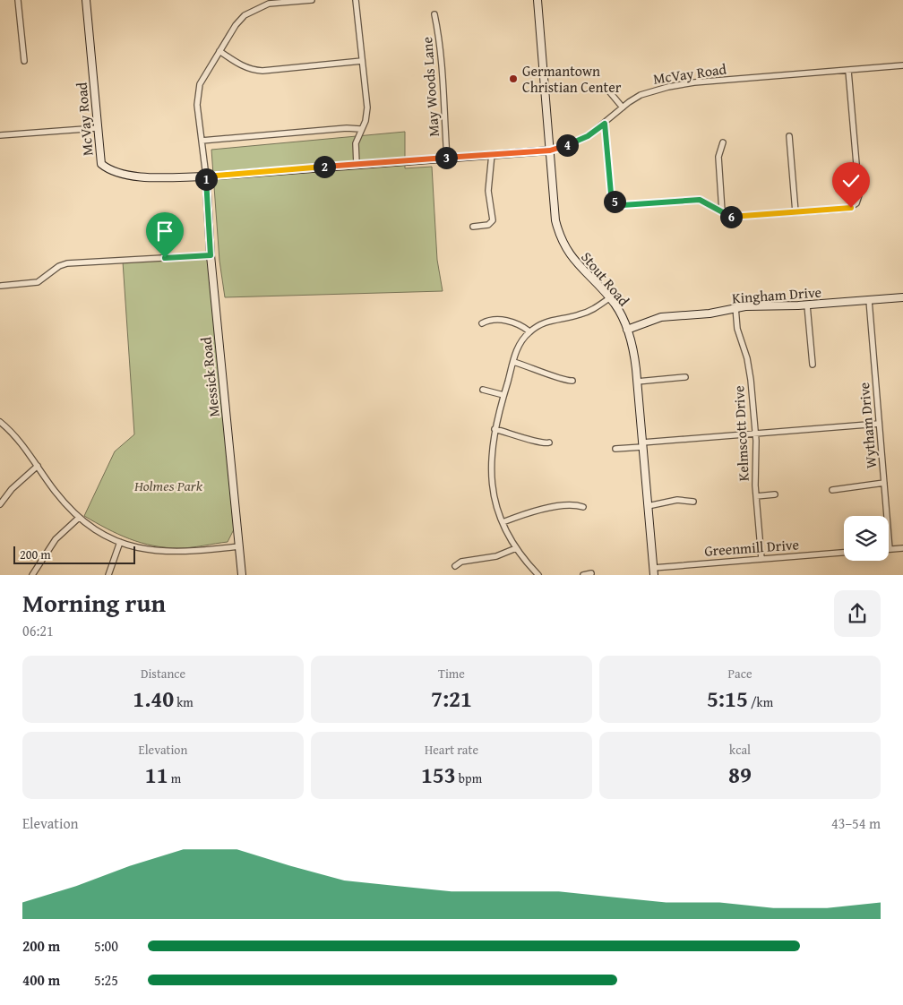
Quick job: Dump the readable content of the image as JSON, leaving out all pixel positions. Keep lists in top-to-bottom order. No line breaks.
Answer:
{"streets":{"street":["McVay Road","May Woods Lane","Stout Road","Kingham Drive","Messick Road","Wytham Drive","Kelmscott Drive","Greenmill Drive"]},"crossings":[["McVay Road","May Woods Lane"],["McVay Road","Stout Road"],["McVay Road","Messick Road"],["Stout Road","Kingham Drive"],["Stout Road","Greenmill Drive"],["Kingham Drive","Wytham Drive"],["Kingham Drive","Kelmscott Drive"],["Kelmscott Drive","Greenmill Drive"]],"parks":["Holmes Park"],"places":["Germantown Christian Center"],"scale_bar":"200 m","page":{"pins":["4","3","2","1","5","6"],"scale":"200 m","heading":["Morning run","06:21"],"stats":[["Distance","1.40 km"],["Time","7:21"],["Pace","5:15 /km"],["Elevation","11 m"],["Heart rate","153 bpm"],["kcal","89"]],"chart":["Elevation","43–54 m"],"list":[{"name":"200 m","note":"5:00"},{"name":"400 m","note":"5:25"}]}}
